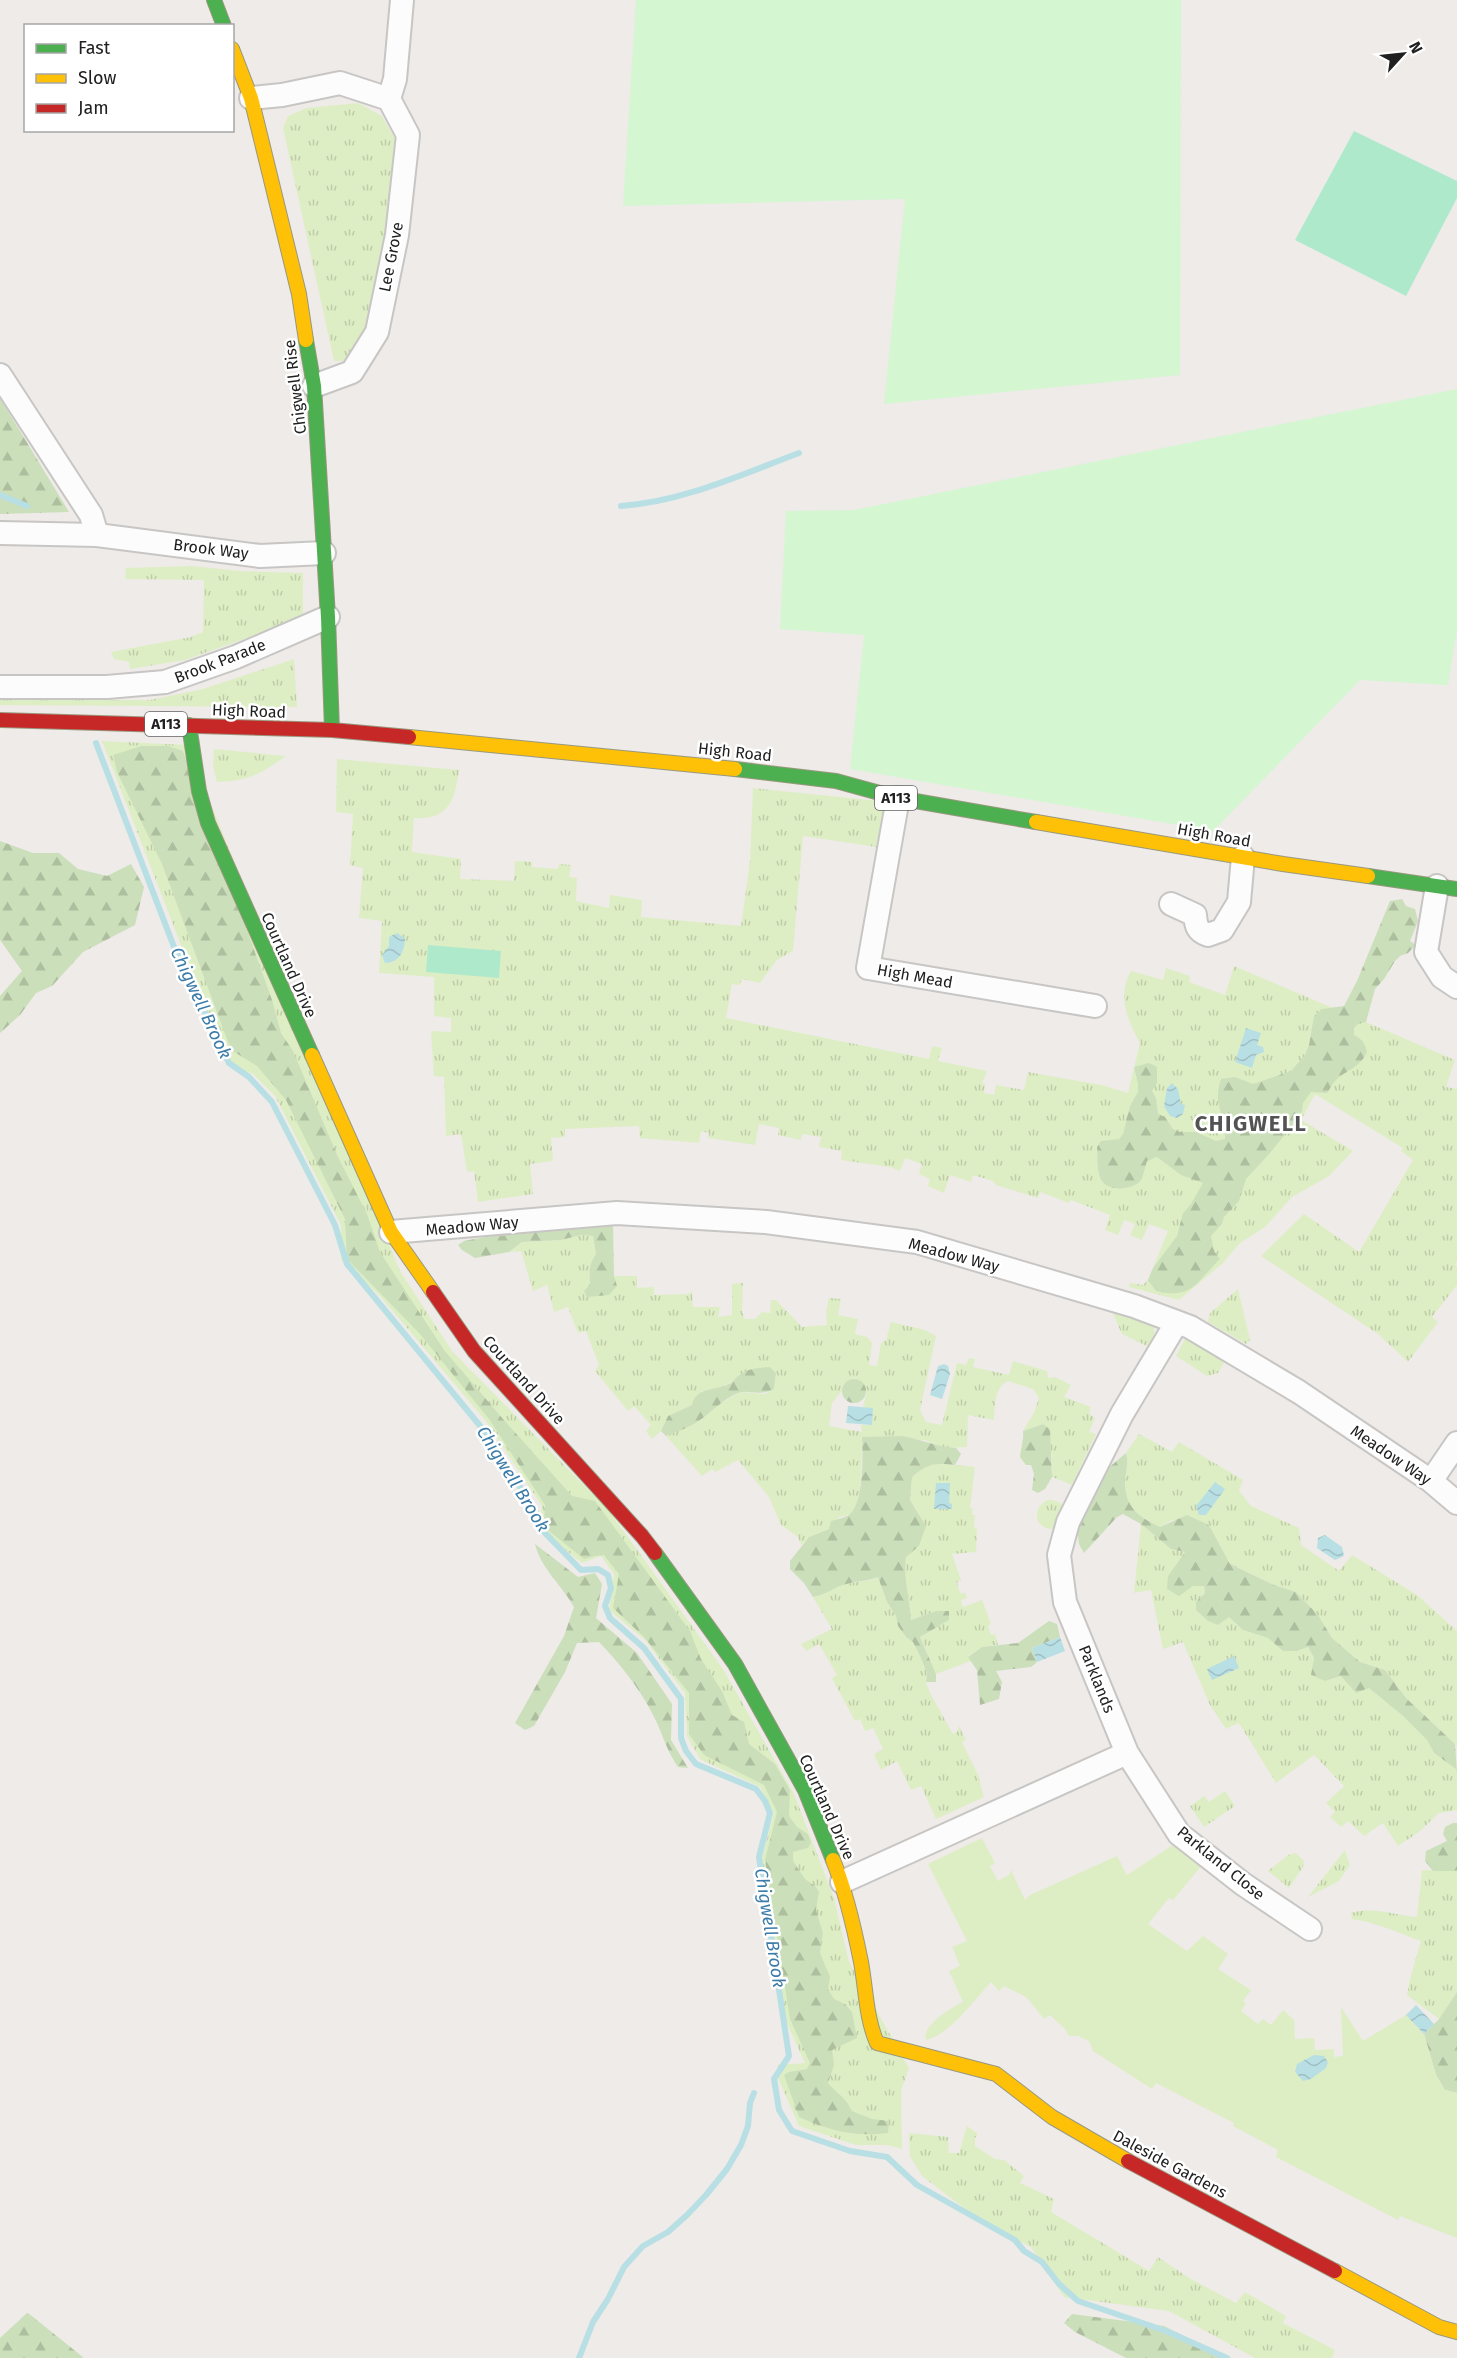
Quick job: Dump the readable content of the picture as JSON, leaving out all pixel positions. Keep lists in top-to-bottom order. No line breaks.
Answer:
{"streets":{"main road":["Chigwell Rise","High Road","A113","Courtland Drive","Daleside Gardens"],"street":["Lee Grove","Brook Way","Brook Parade","High Mead","Meadow Way","Parklands","Parkland Close"]},"crossings":[["Lee Grove","Chigwell Rise"],["Chigwell Rise","Brook Way"],["Chigwell Rise","Brook Parade"],["Chigwell Rise","High Road"],["High Road","Courtland Drive"],["High Road","High Mead"],["Courtland Drive","Meadow Way"],["Courtland Drive","Daleside Gardens"],["Meadow Way","Parklands"],["Parklands","Parkland Close"]],"districts":["CHIGWELL"],"water":["Chigwell Brook"],"legend":["Fast","Slow","Jam"],"north":"top right"}
